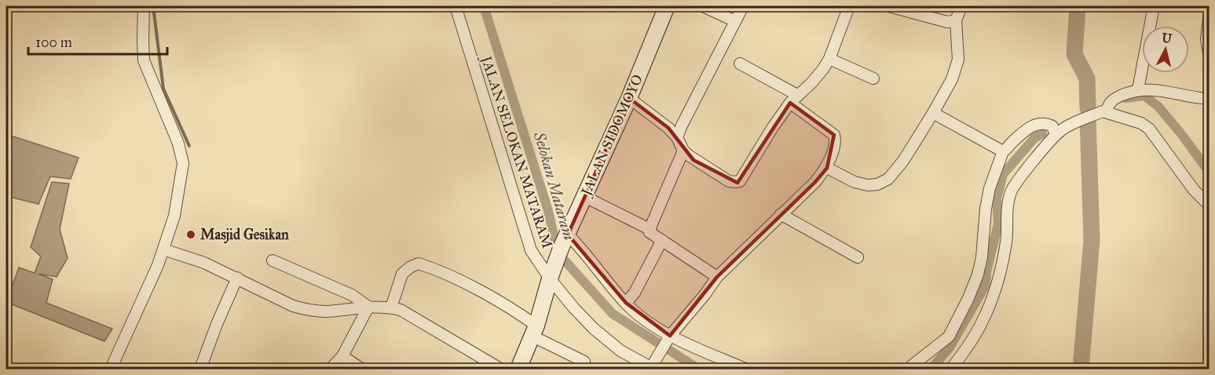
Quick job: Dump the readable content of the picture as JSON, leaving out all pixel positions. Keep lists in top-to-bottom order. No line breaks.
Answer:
{"streets":{"main road":["JALAN SIDOMOYO"],"street":["JALAN SELOKAN MATARAM"]},"crossings":[["JALAN SIDOMOYO","JALAN SELOKAN MATARAM"]],"water":["Selokan Mataram"],"places":["Masjid Gesikan"],"scale_bar":"100 m","north":"top"}
